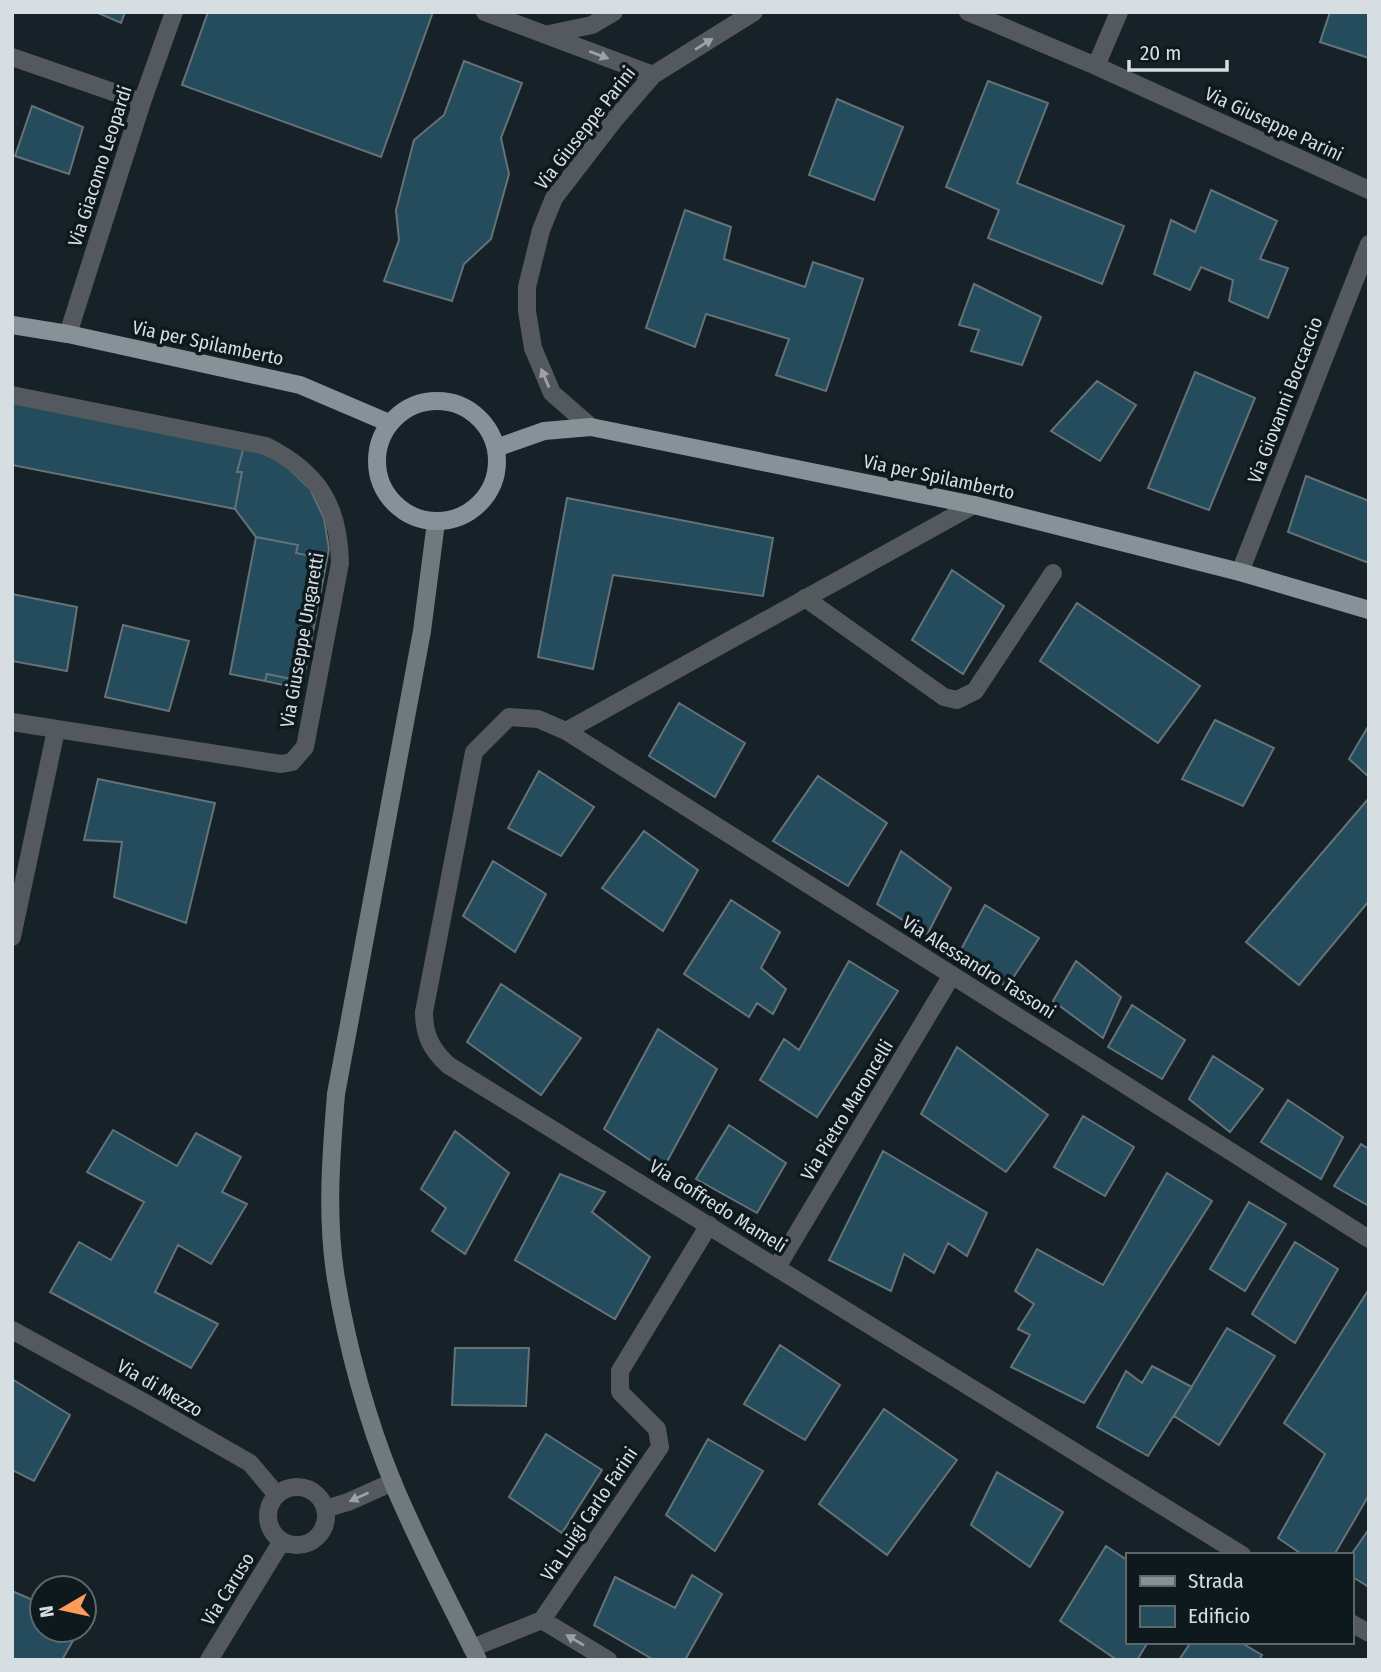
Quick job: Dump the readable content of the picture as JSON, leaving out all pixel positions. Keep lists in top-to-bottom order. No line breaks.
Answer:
{"streets":{"main road":["Via per Spilamberto"],"street":["Via Giuseppe Parini","Via Giacomo Leopardi","Via Giovanni Boccaccio","Via Giuseppe Ungaretti","Via Alessandro Tassoni","Via Pietro Maroncelli","Via Goffredo Mameli","Via di Mezzo","Via Luigi Carlo Farini","Via Caruso"]},"crossings":[["Via Giuseppe Parini","Via per Spilamberto"],["Via Giacomo Leopardi","Via per Spilamberto"],["Via per Spilamberto","Via Giovanni Boccaccio"],["Via Alessandro Tassoni","Via Pietro Maroncelli"],["Via Alessandro Tassoni","Via Goffredo Mameli"],["Via Pietro Maroncelli","Via Goffredo Mameli"],["Via Goffredo Mameli","Via Luigi Carlo Farini"],["Via di Mezzo","Via Caruso"]],"one_way":["Via Giuseppe Parini"],"legend":["Strada","Edificio"],"scale_bar":"20 m","north":"left"}
